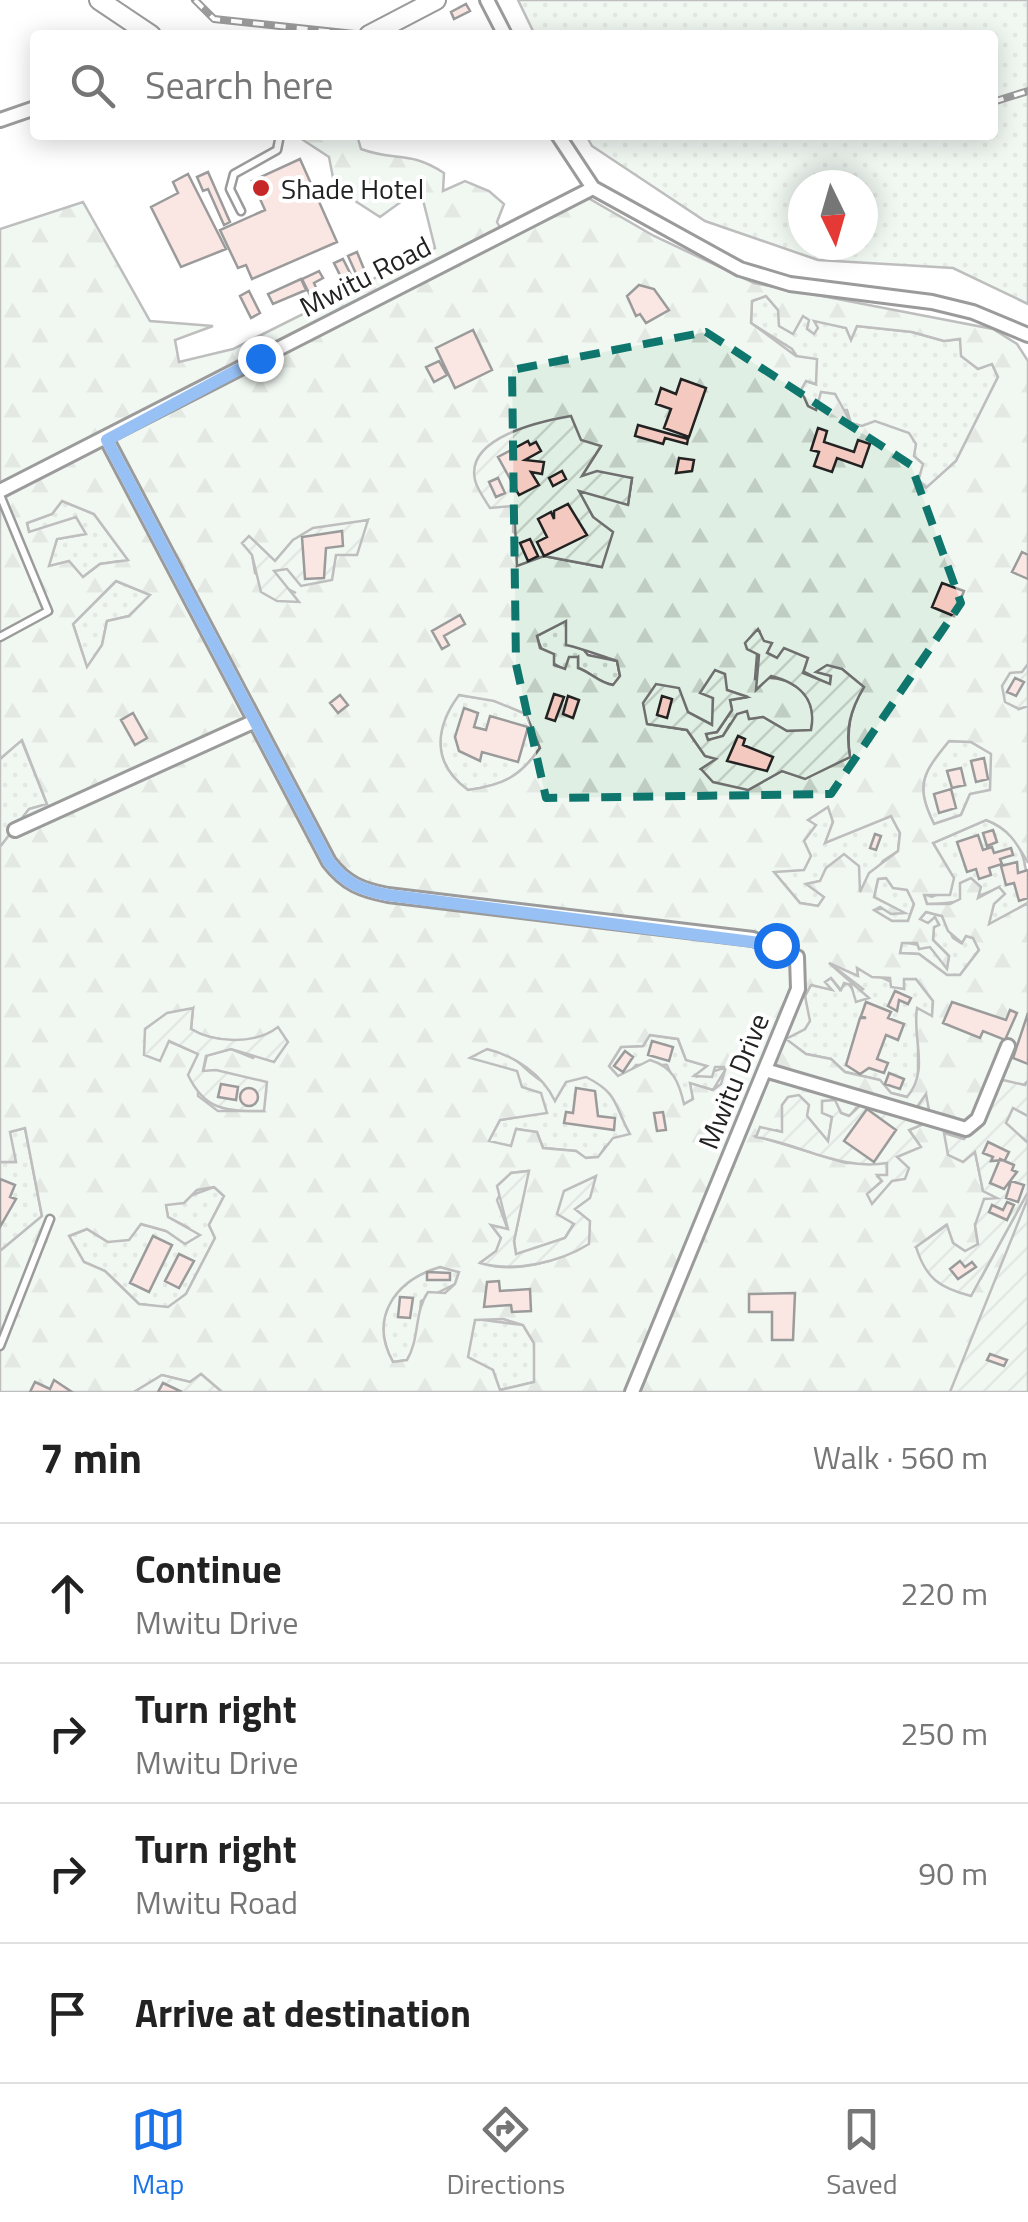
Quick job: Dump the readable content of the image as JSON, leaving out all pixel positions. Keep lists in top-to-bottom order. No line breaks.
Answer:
{"streets":{"street":["Mwitu Road","Mwitu Drive"]},"crossings":[["Mwitu Road","Mwitu Drive"]],"places":["Shade Hotel"],"north":"bottom","page":{"search":"Search here","heading":["7 min","Walk · 560 m"],"list":[["Continue","Mwitu Drive","220 m"],["Turn right","Mwitu Drive","250 m"],["Turn right","Mwitu Road","90 m"],"Arrive at destination"],"nav":["Map","Directions","Saved"]}}
